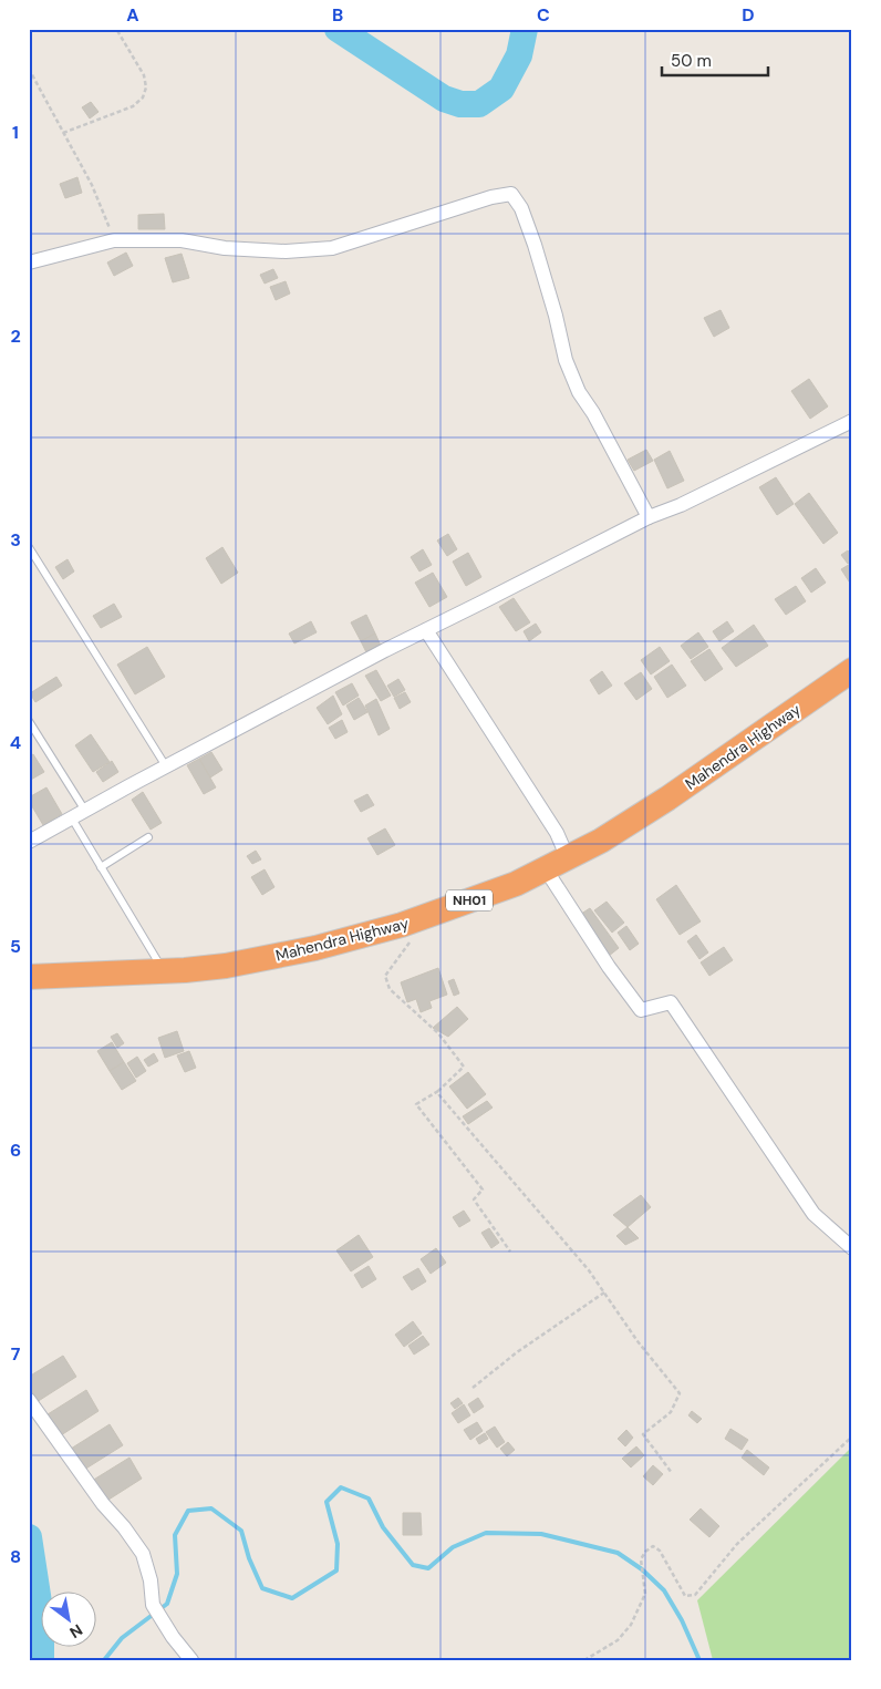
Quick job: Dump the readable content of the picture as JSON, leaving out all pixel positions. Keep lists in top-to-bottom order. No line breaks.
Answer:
{"streets":{"highway":["Mahendra Highway","NH01"]},"scale_bar":"50 m","north":"bottom right","grid":{"columns":["A","B","C","D"],"rows":["1","2","3","4","5","6","7","8"]}}
